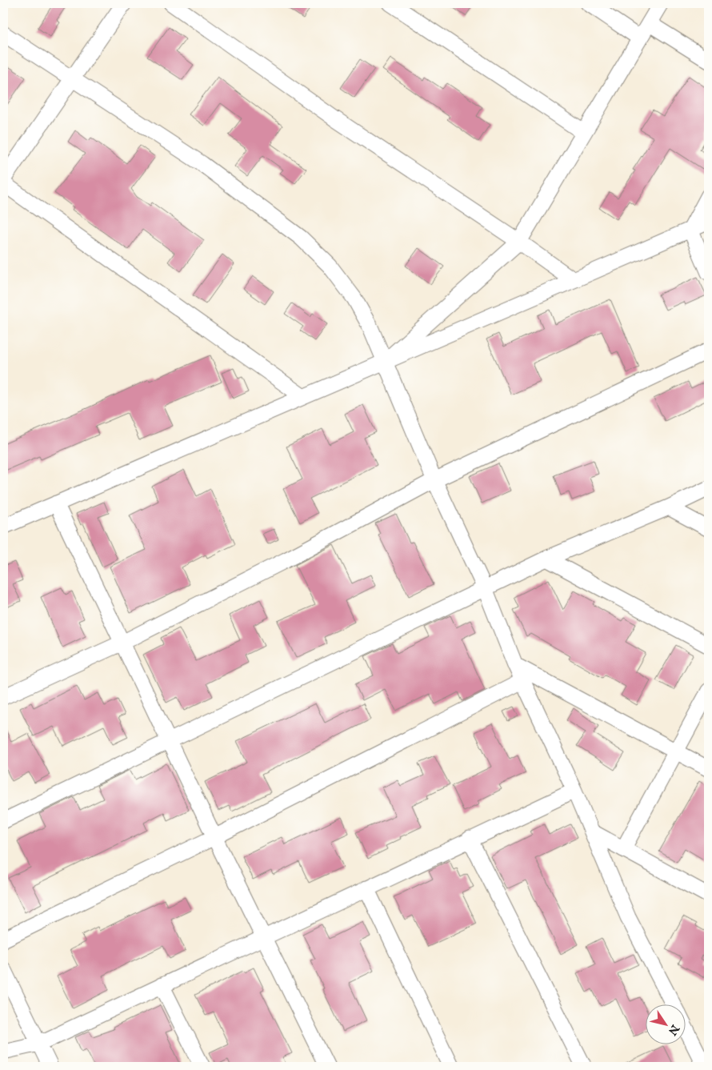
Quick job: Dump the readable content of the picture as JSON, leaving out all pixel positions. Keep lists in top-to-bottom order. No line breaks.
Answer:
{"north":"bottom right"}
